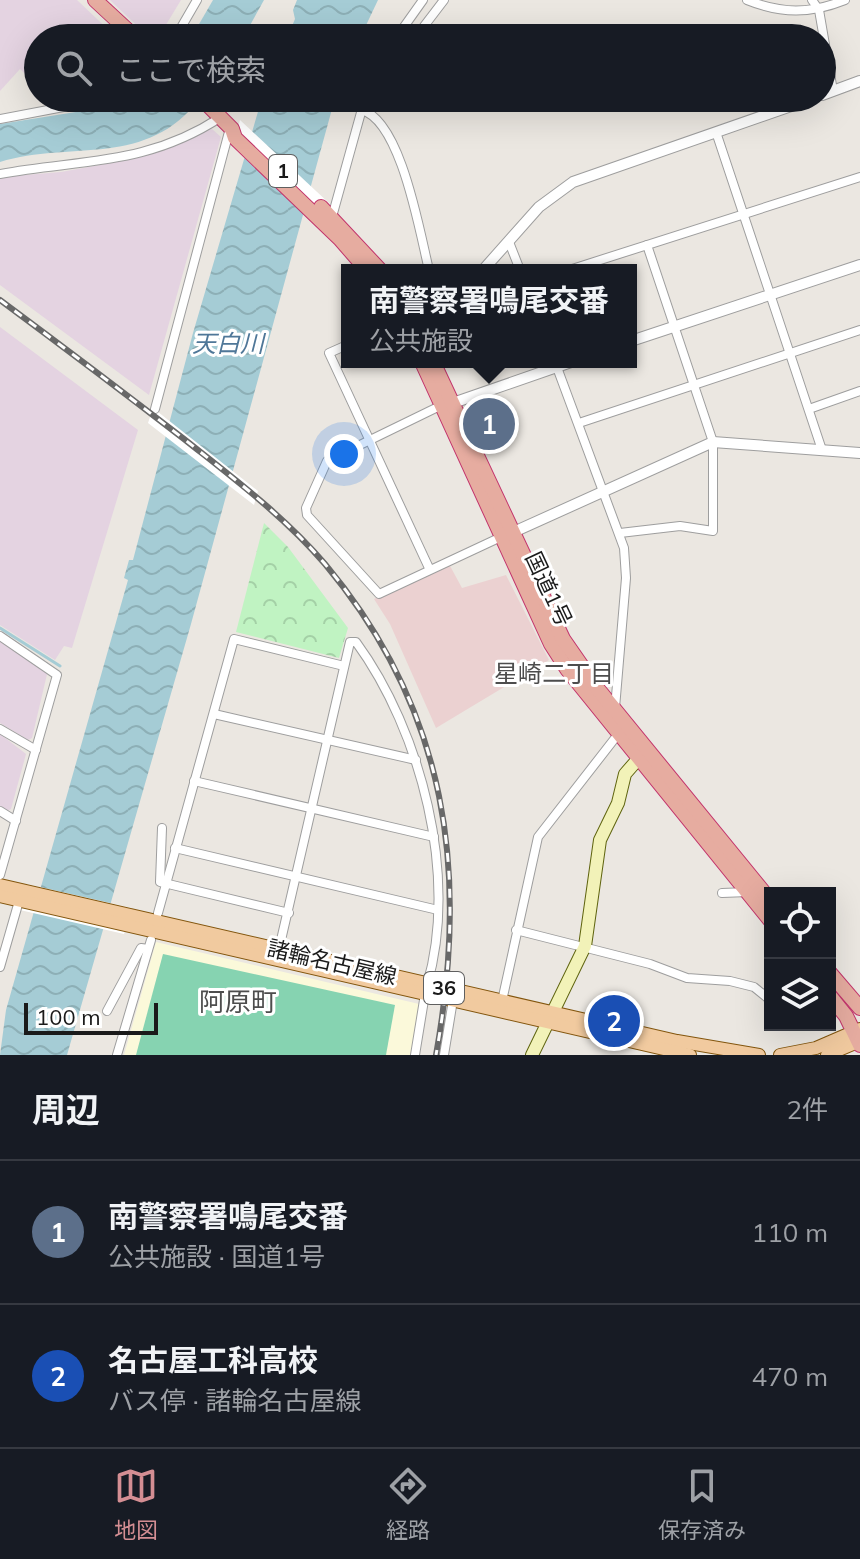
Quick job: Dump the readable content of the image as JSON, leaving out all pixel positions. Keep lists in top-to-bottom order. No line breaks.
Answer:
{"streets":{"highway":["1","国道1号"],"main road":["諸輪名古屋線","36"]},"districts":["星崎二丁目","阿原町"],"water":["天白川"],"scale_bar":"100 m","page":{"search":"ここで検索","popup":["南警察署鳴尾交番","公共施設"],"pins":["1","2"],"scale":"100 m","heading":["周辺","2件"],"list":[{"mark":"1","name":"南警察署鳴尾交番","note":"公共施設 · 国道1号","value":"110 m"},{"mark":"2","name":"名古屋工科高校","note":"バス停 · 諸輪名古屋線","value":"470 m"}],"nav":["地図","経路","保存済み"]}}
